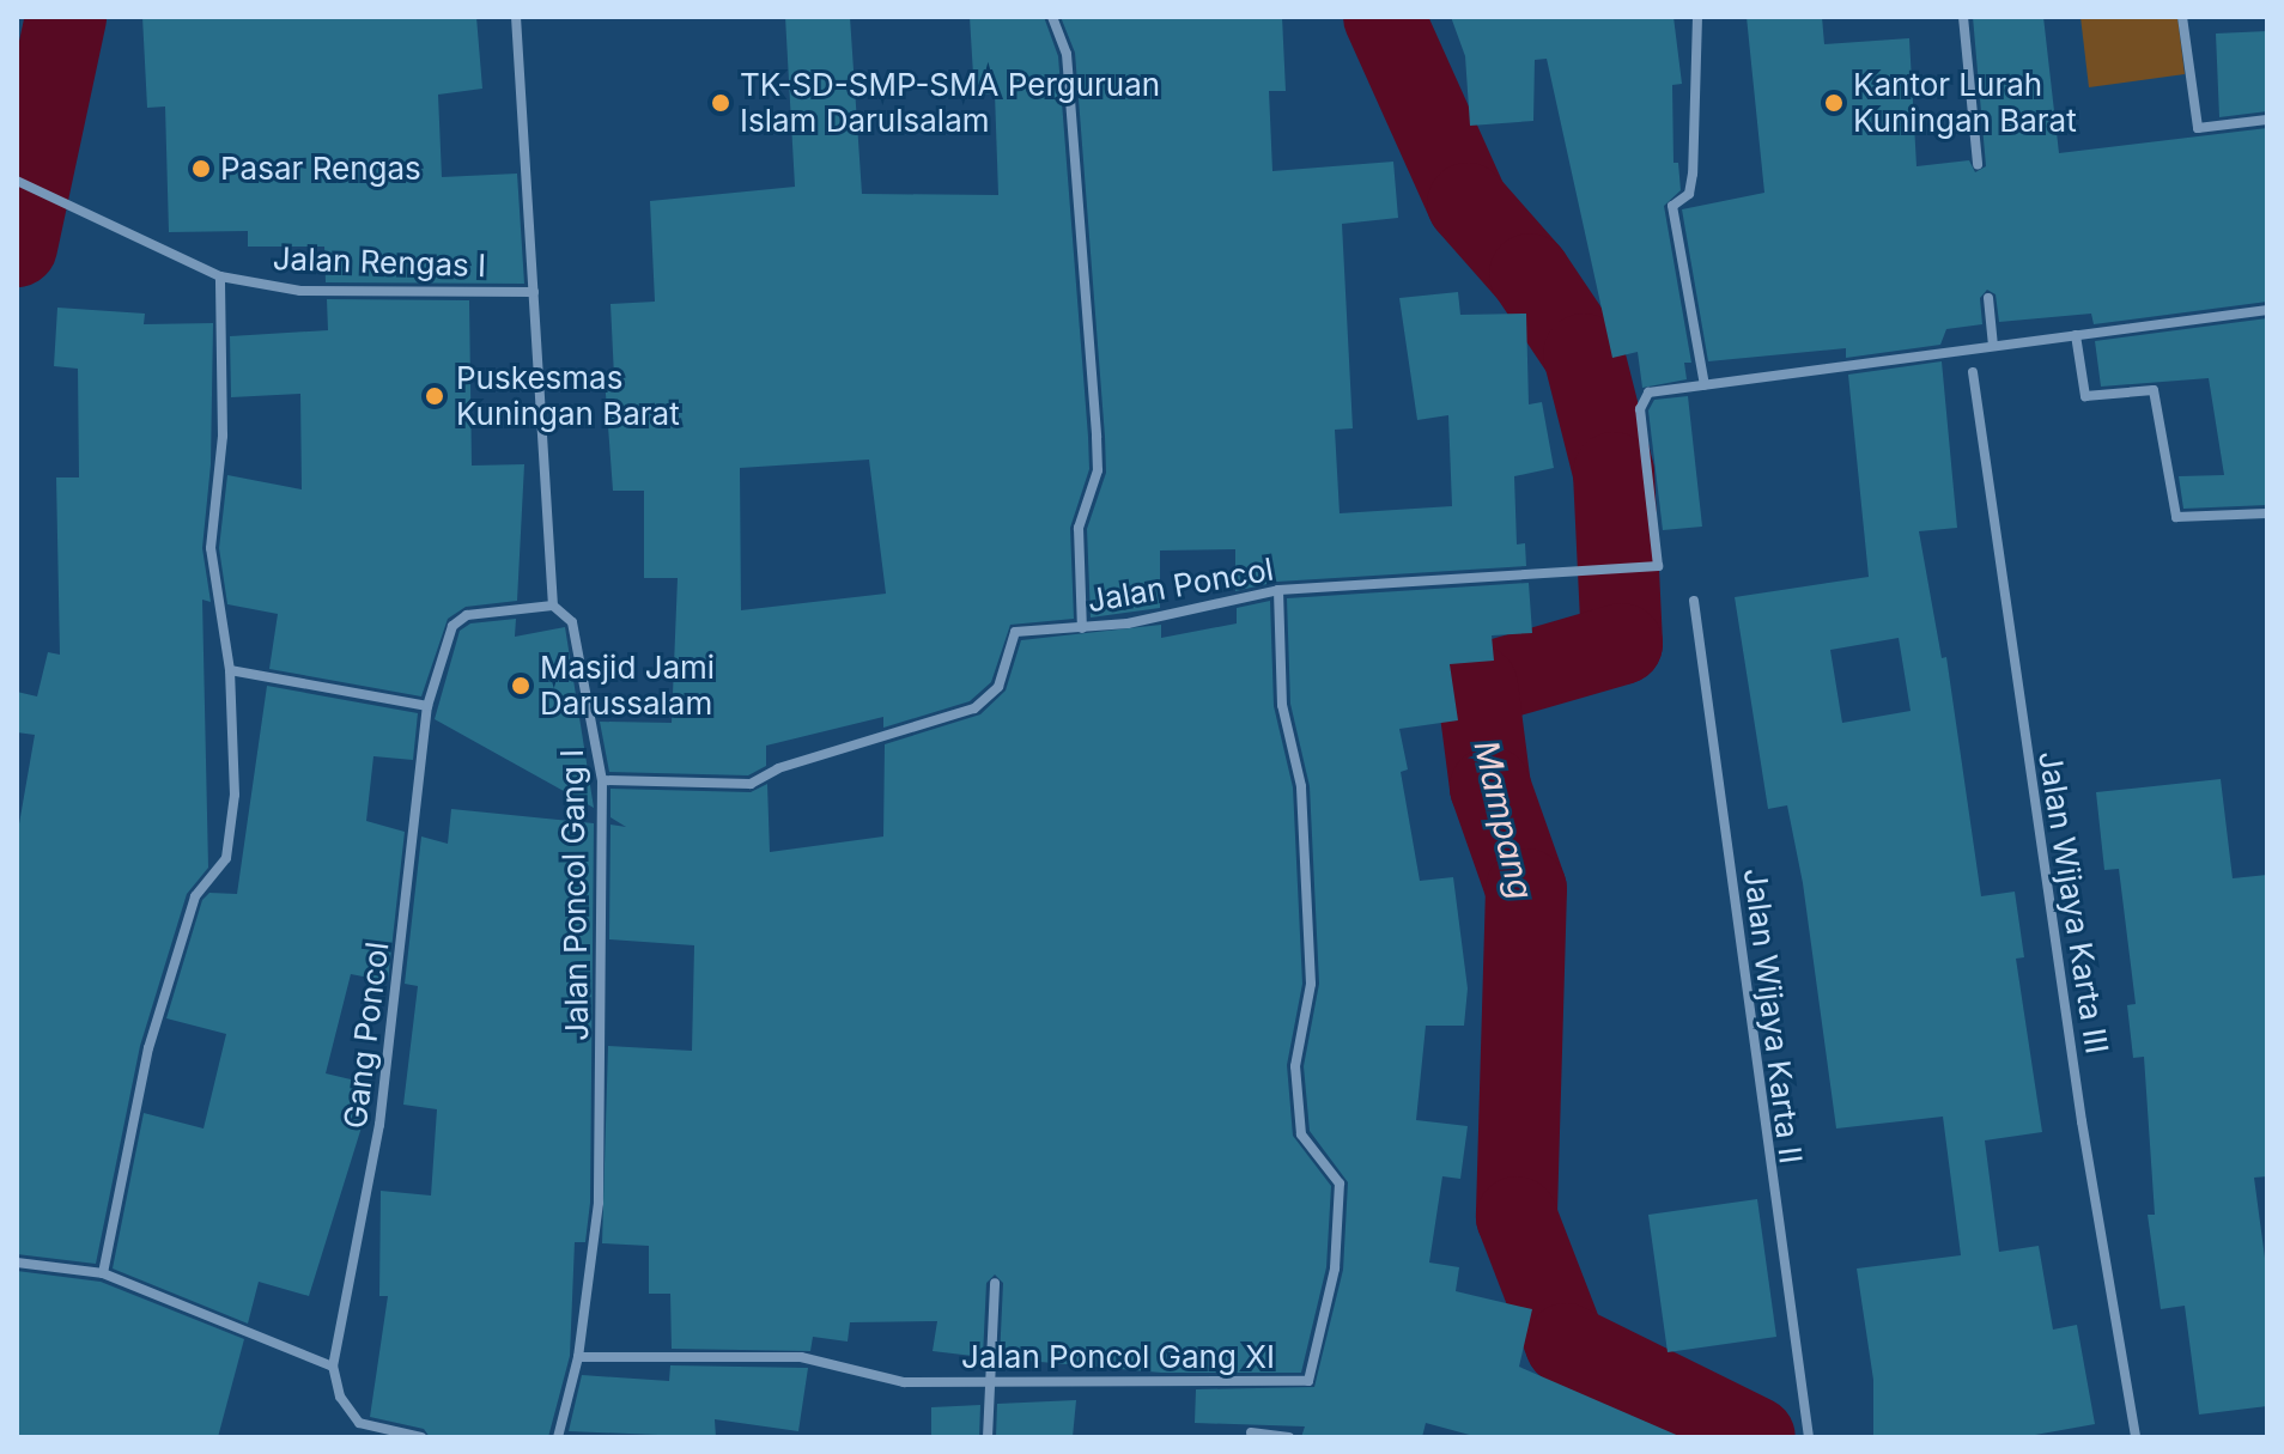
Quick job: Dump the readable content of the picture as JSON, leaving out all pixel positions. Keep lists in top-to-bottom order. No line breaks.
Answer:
{"streets":{"street":["Jalan Rengas I","Jalan Poncol","Jalan Poncol Gang I","Jalan Wijaya Karta III","Jalan Wijaya Karta II","Gang Poncol","Jalan Poncol Gang XI"]},"crossings":[["Jalan Rengas I","Jalan Poncol Gang I"],["Jalan Poncol","Jalan Poncol Gang I"],["Jalan Poncol","Jalan Poncol Gang XI"],["Jalan Poncol Gang I","Gang Poncol"],["Jalan Poncol Gang I","Jalan Poncol Gang XI"]],"water":["Mampang"],"places":["TK-SD-SMP-SMA Perguruan Islam Darulsalam","Kantor Lurah Kuningan Barat","Pasar Rengas","Puskesmas Kuningan Barat","Masjid Jami Darussalam"]}
